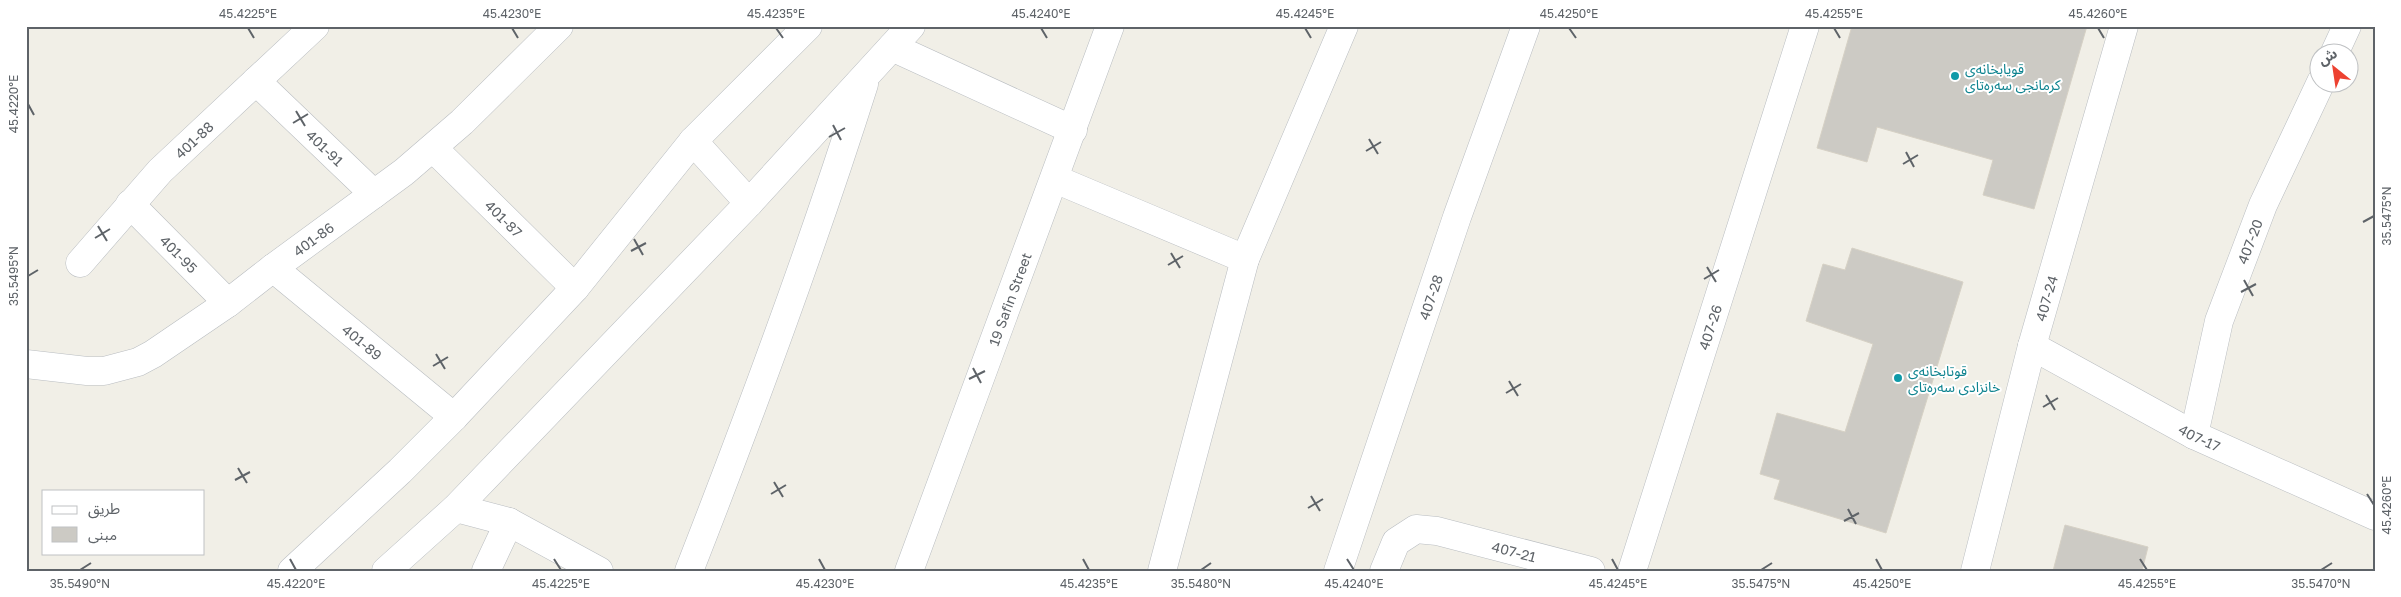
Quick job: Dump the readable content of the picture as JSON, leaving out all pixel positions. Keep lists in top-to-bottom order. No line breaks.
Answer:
{"streets":{"street":["401-88","401-91","401-87","401-86","407-20","401-95","407-28","407-24","19 Safin Street","407-26","401-89","407-17","407-21"]},"crossings":[["401-88","401-91"],["401-88","401-95"],["401-91","401-86"],["401-87","401-86"],["401-86","401-95"],["401-86","401-89"],["407-20","407-17"],["407-24","407-17"]],"places":["قویابخانەی کرمانجی سەرەتای","قوتابخانەی خانزادی سەرەتای"],"legend":["طريق","مبنى"],"north":"top left","coordinates":["45.4225°E","45.4230°E","45.4235°E","45.4240°E","45.4245°E","45.4250°E","45.4255°E","45.4260°E","45.4220°E","35.5475°N","35.5495°N","35.5490°N","35.5480°N","35.5470°N"]}
